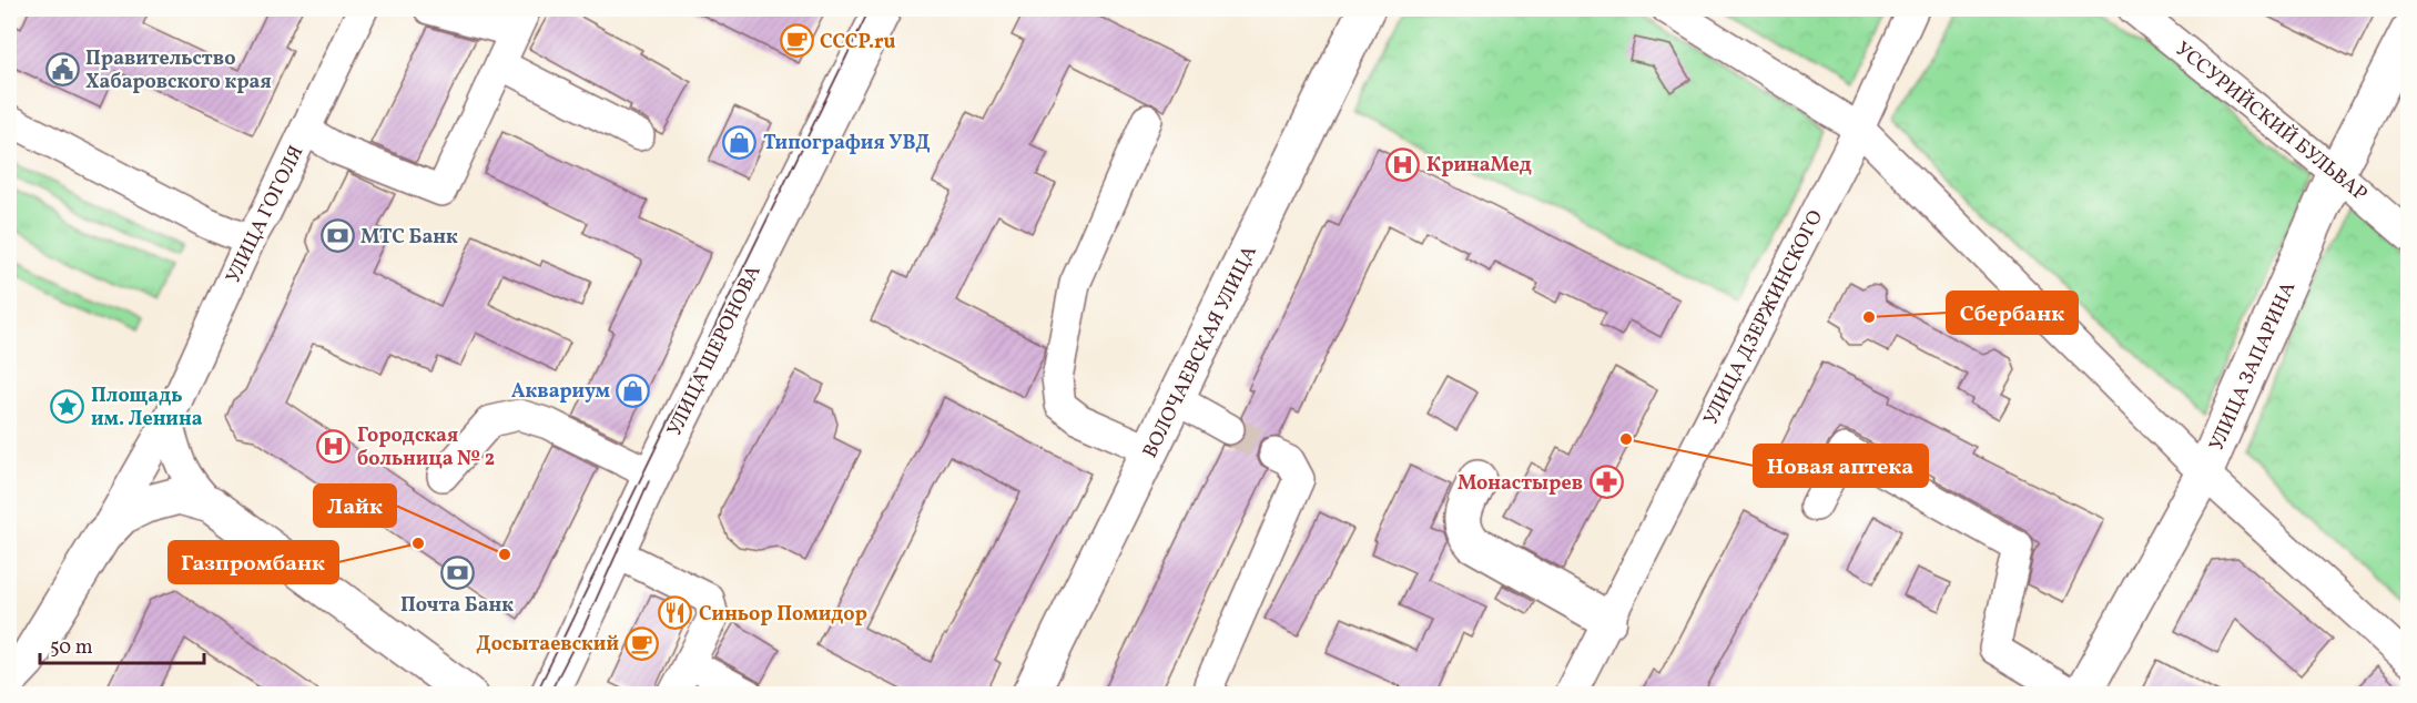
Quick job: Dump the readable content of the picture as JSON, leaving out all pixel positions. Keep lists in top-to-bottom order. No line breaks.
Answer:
{"streets":{"main road":["УЛИЦА ШЕРОНОВА","ВОЛОЧАЕВСКАЯ УЛИЦА","УЛИЦА ЗАПАРИНА"],"street":["УССУРИЙСКИЙ БУЛЬВАР","УЛИЦА ГОГОЛЯ","УЛИЦА ДЗЕРЖИНСКОГО"]},"crossings":[["УССУРИЙСКИЙ БУЛЬВАР","УЛИЦА ЗАПАРИНА"]],"places":{"cafe":["СССР.ru","Досытаевский"],"public building":["Правительство Хабаровского края"],"shop":["Типография УВД","Аквариум"],"hospital":["КринаМед","Городская больница № 2"],"bank":["МТС Банк","Почта Банк"],"other":["Сбербанк","Новая аптека","Газпромбанк","Лайк"],"place":["Площадь им. Ленина"],"pharmacy":["Монастырев"],"restaurant":["Синьор Помидор"]},"scale_bar":"50 m"}
